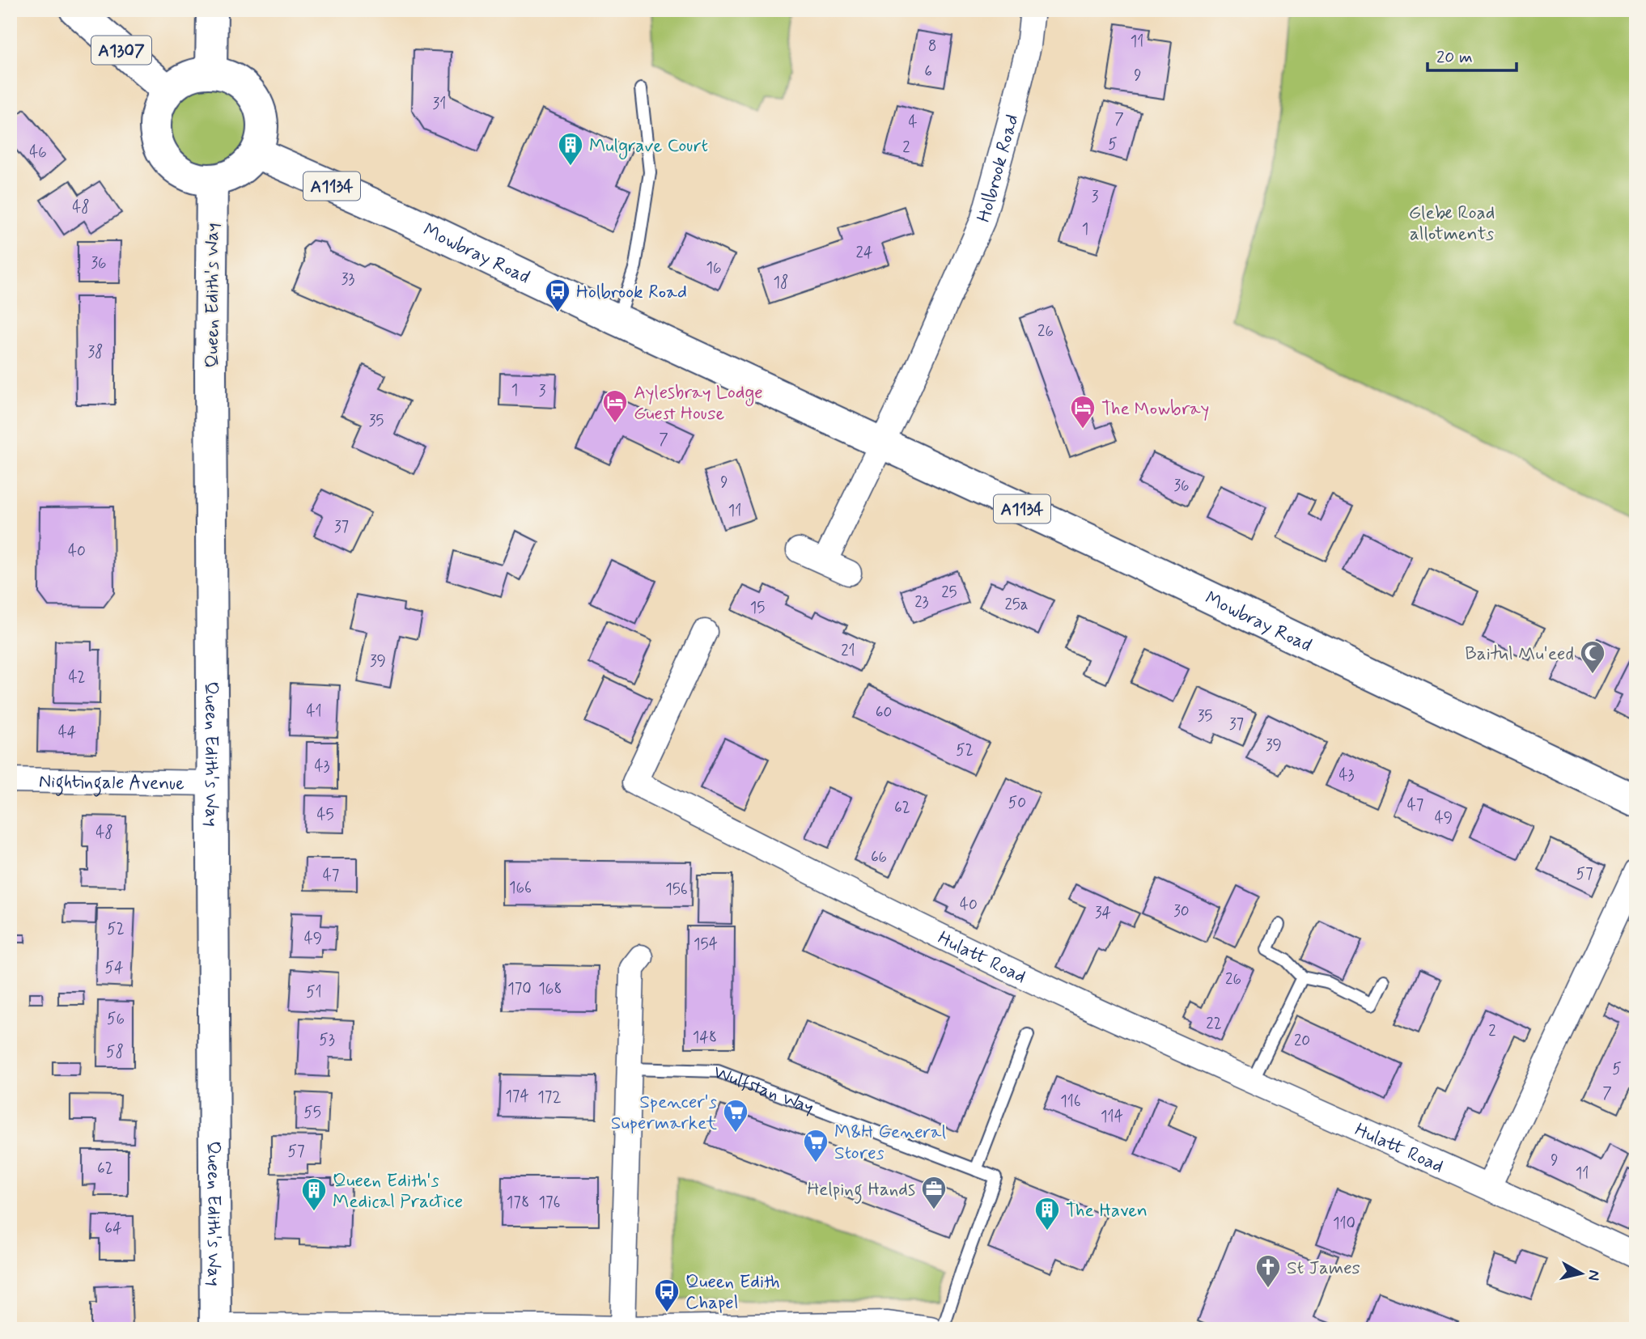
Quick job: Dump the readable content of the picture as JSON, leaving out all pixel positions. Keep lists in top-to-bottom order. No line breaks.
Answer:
{"streets":{"main road":["A1307","A1134","Mowbray Road","Queen Edith's Way"],"street":["Holbrook Road","Nightingale Avenue","Hulatt Road"],"lane":["Wulfstan Way"]},"crossings":[["A1307","Mowbray Road"],["A1307","Queen Edith's Way"],["Holbrook Road","Mowbray Road"],["Mowbray Road","Queen Edith's Way"],["Queen Edith's Way","Nightingale Avenue"]],"parks":["Glebe Road allotments"],"places":{"building":["Mulgrave Court","Queen Edith's Medical Practice","The Haven"],"bus stop":["Holbrook Road","Queen Edith Chapel"],"hotel":["Aylesbray Lodge Guest House","The Mowbray"],"mosque":["Baitul Mu'eed"],"supermarket":["Spencer's Supermarket","M&H General Stores"],"office":["Helping Hands"],"church":["St James"]},"house_numbers":["11","8","6","9","31","7","4","5","2","46","3","48","1","24","36","16","33","18","26","38","1","3","35","7","9","36","11","37","40","25","23","25a","15","21","39","42","41","60","35","37","44","39","52","43","43","50","47","62","45","49","48","66","57","47","166","156","40","30","34","52","49","154","54","26","170","168","51","56","22","2","148","53","20","58","5","7","174","172","116","55","114","57","9","62","11","178","176","110","64"],"scale_bar":"20 m","north":"right"}
